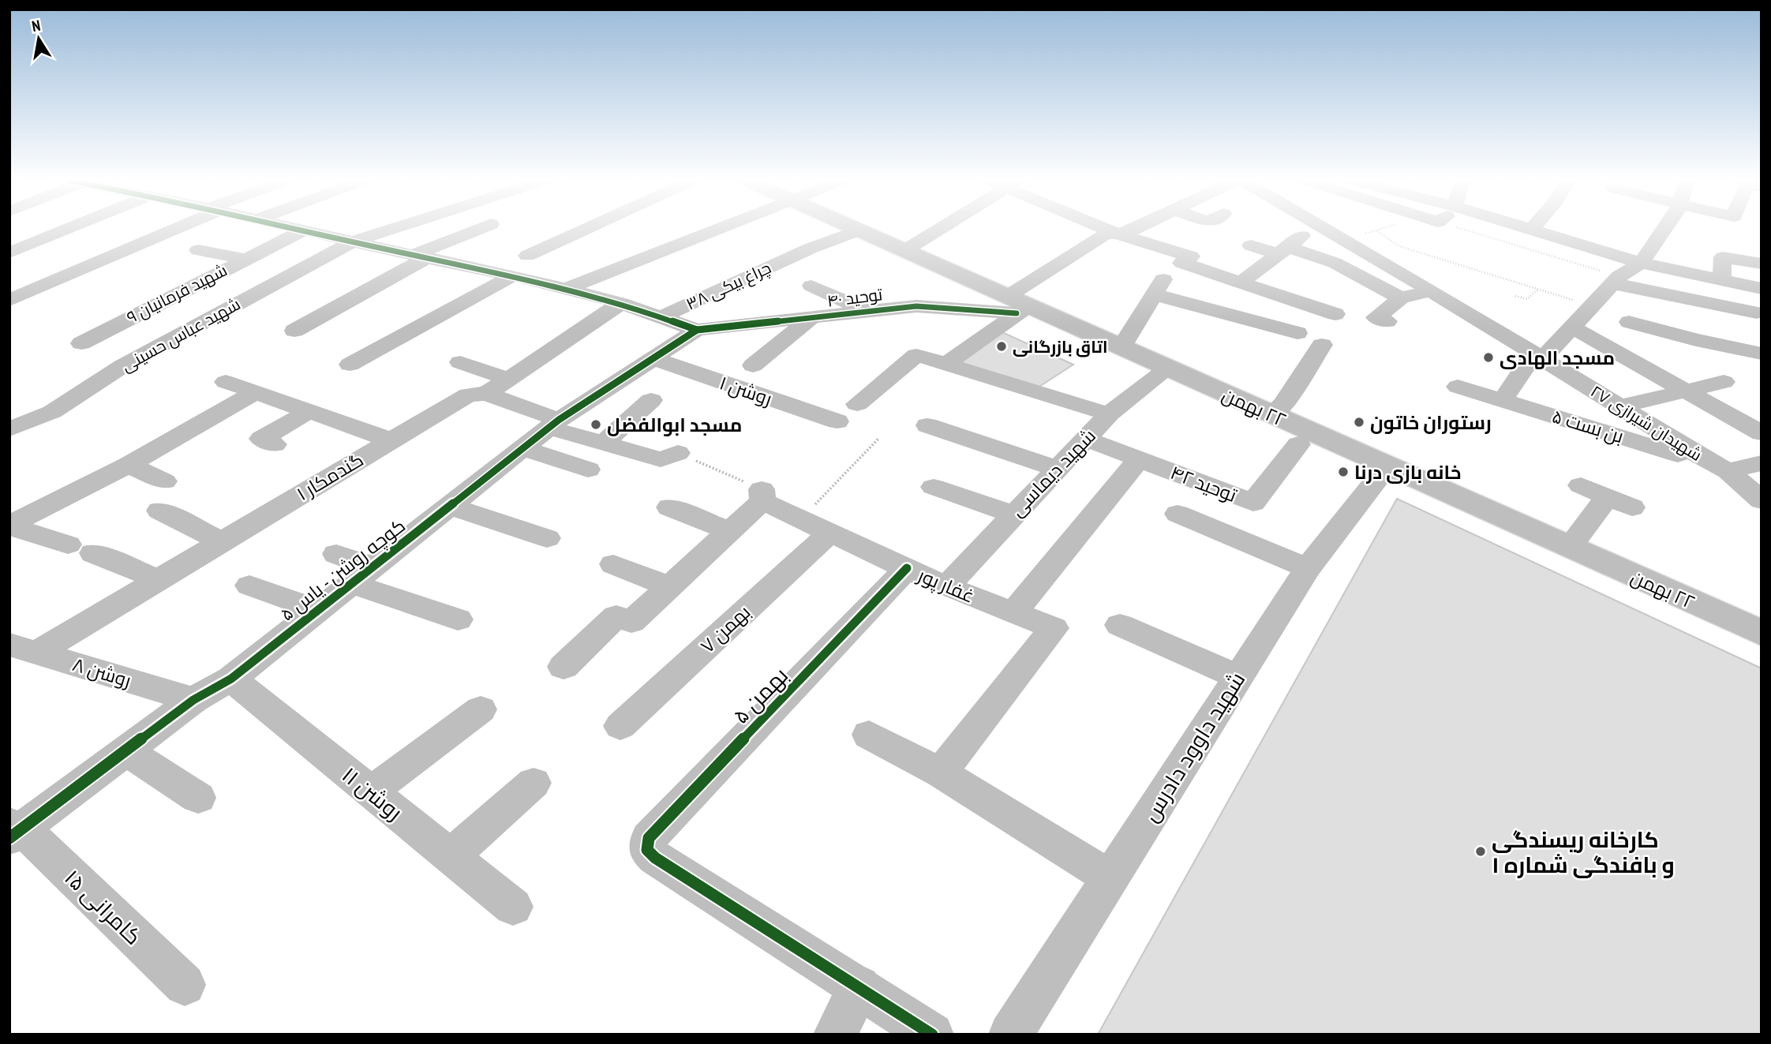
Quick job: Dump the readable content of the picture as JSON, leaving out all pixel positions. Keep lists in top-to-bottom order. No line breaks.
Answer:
{"streets":{"main road":["٢٢ بهمن"],"street":["چراغ بیکی ۳۸","شهید فرمانیان ۹","توحید ۴۰","شهید عباس حسینی","روشن ۱","شهیدان شیرازی ۲۷","بن بست ۵","شهید دیماسی","گندمکار ۱","توحید ۴۲","کوچه روشن - یاس ۵","غفار پور","بهمن ۷","روشن ۸","بهمن ۵","شهید داوود دادرس","روشن ۱۱","کامرانی ۱۵"]},"crossings":[["چراغ بیکی ۳۸","٢٢ بهمن"],["توحید ۴۰","٢٢ بهمن"],["توحید ۴۰","کوچه روشن - یاس ۵"],["روشن ۱","کوچه روشن - یاس ۵"],["٢٢ بهمن","شهید دیماسی"],["٢٢ بهمن","شهید داوود دادرس"],["شهیدان شیرازی ۲۷","بن بست ۵"],["شهید دیماسی","توحید ۴۲"],["شهید دیماسی","غفار پور"],["گندمکار ۱","روشن ۸"],["کوچه روشن - یاس ۵","روشن ۸"],["کوچه روشن - یاس ۵","روشن ۱۱"],["کوچه روشن - یاس ۵","کامرانی ۱۵"],["غفار پور","بهمن ۷"],["غفار پور","بهمن ۵"]],"places":["اتاق بازرگانی","مسجد الهادی","رستوران خاتون","مسجد ابوالفضل","خانه بازی درنا","کارخانه ریسندگی و بافندگی شماره ۱"],"north":"top"}
